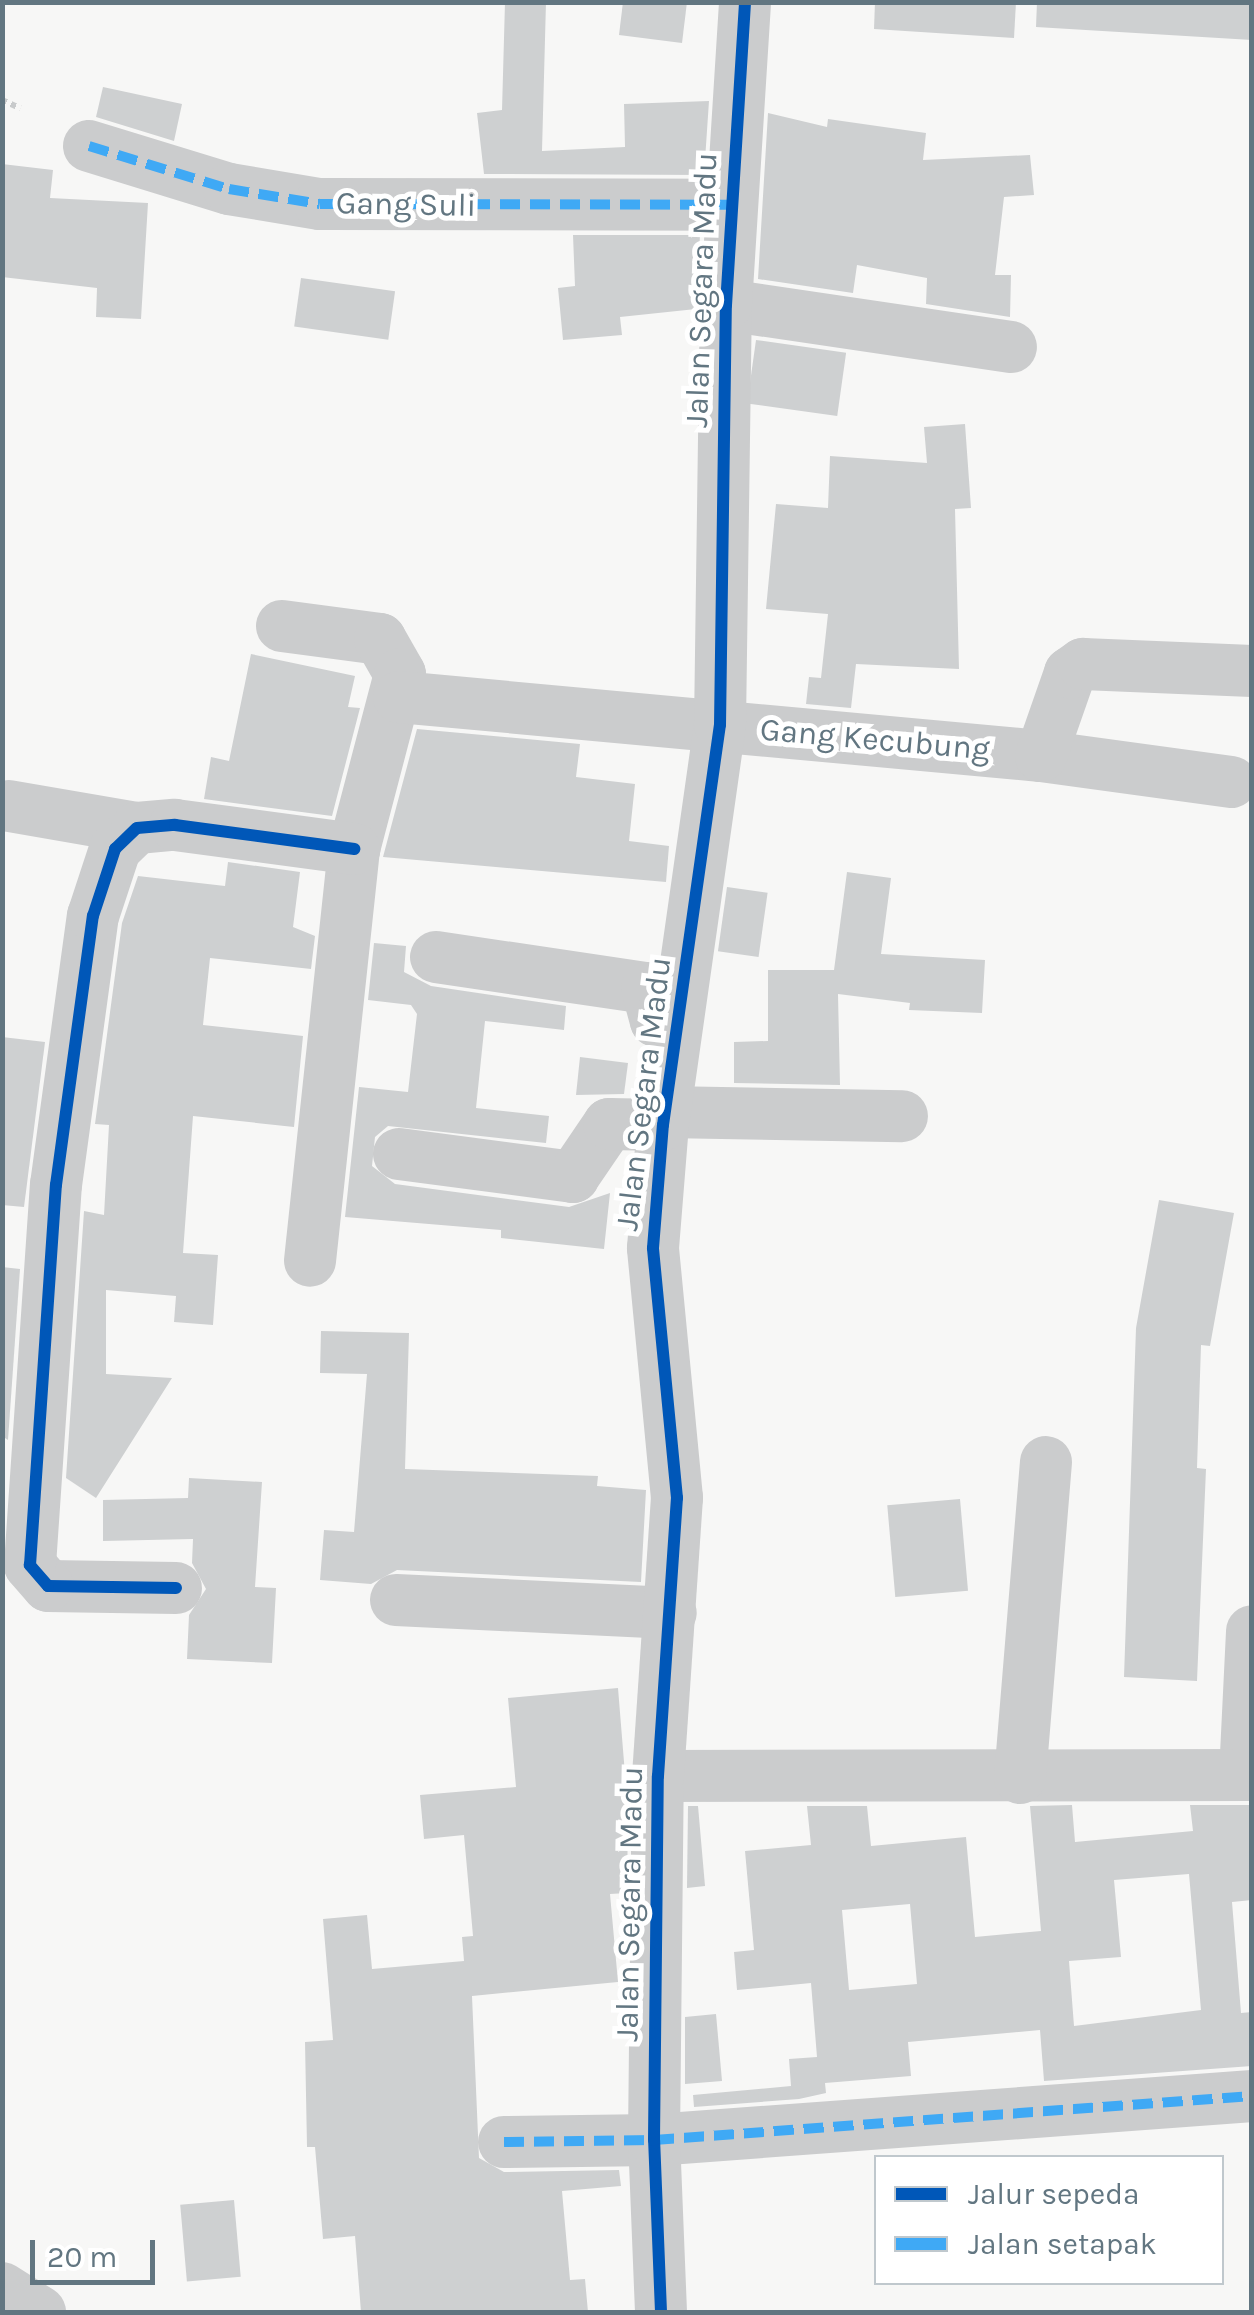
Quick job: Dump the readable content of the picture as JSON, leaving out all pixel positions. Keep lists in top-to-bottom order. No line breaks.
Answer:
{"streets":{"street":["Gang Suli","Jalan Segara Madu","Gang Kecubung"]},"crossings":[["Gang Suli","Jalan Segara Madu"],["Jalan Segara Madu","Gang Kecubung"]],"legend":["Jalur sepeda","Jalan setapak"],"scale_bar":"20 m"}
